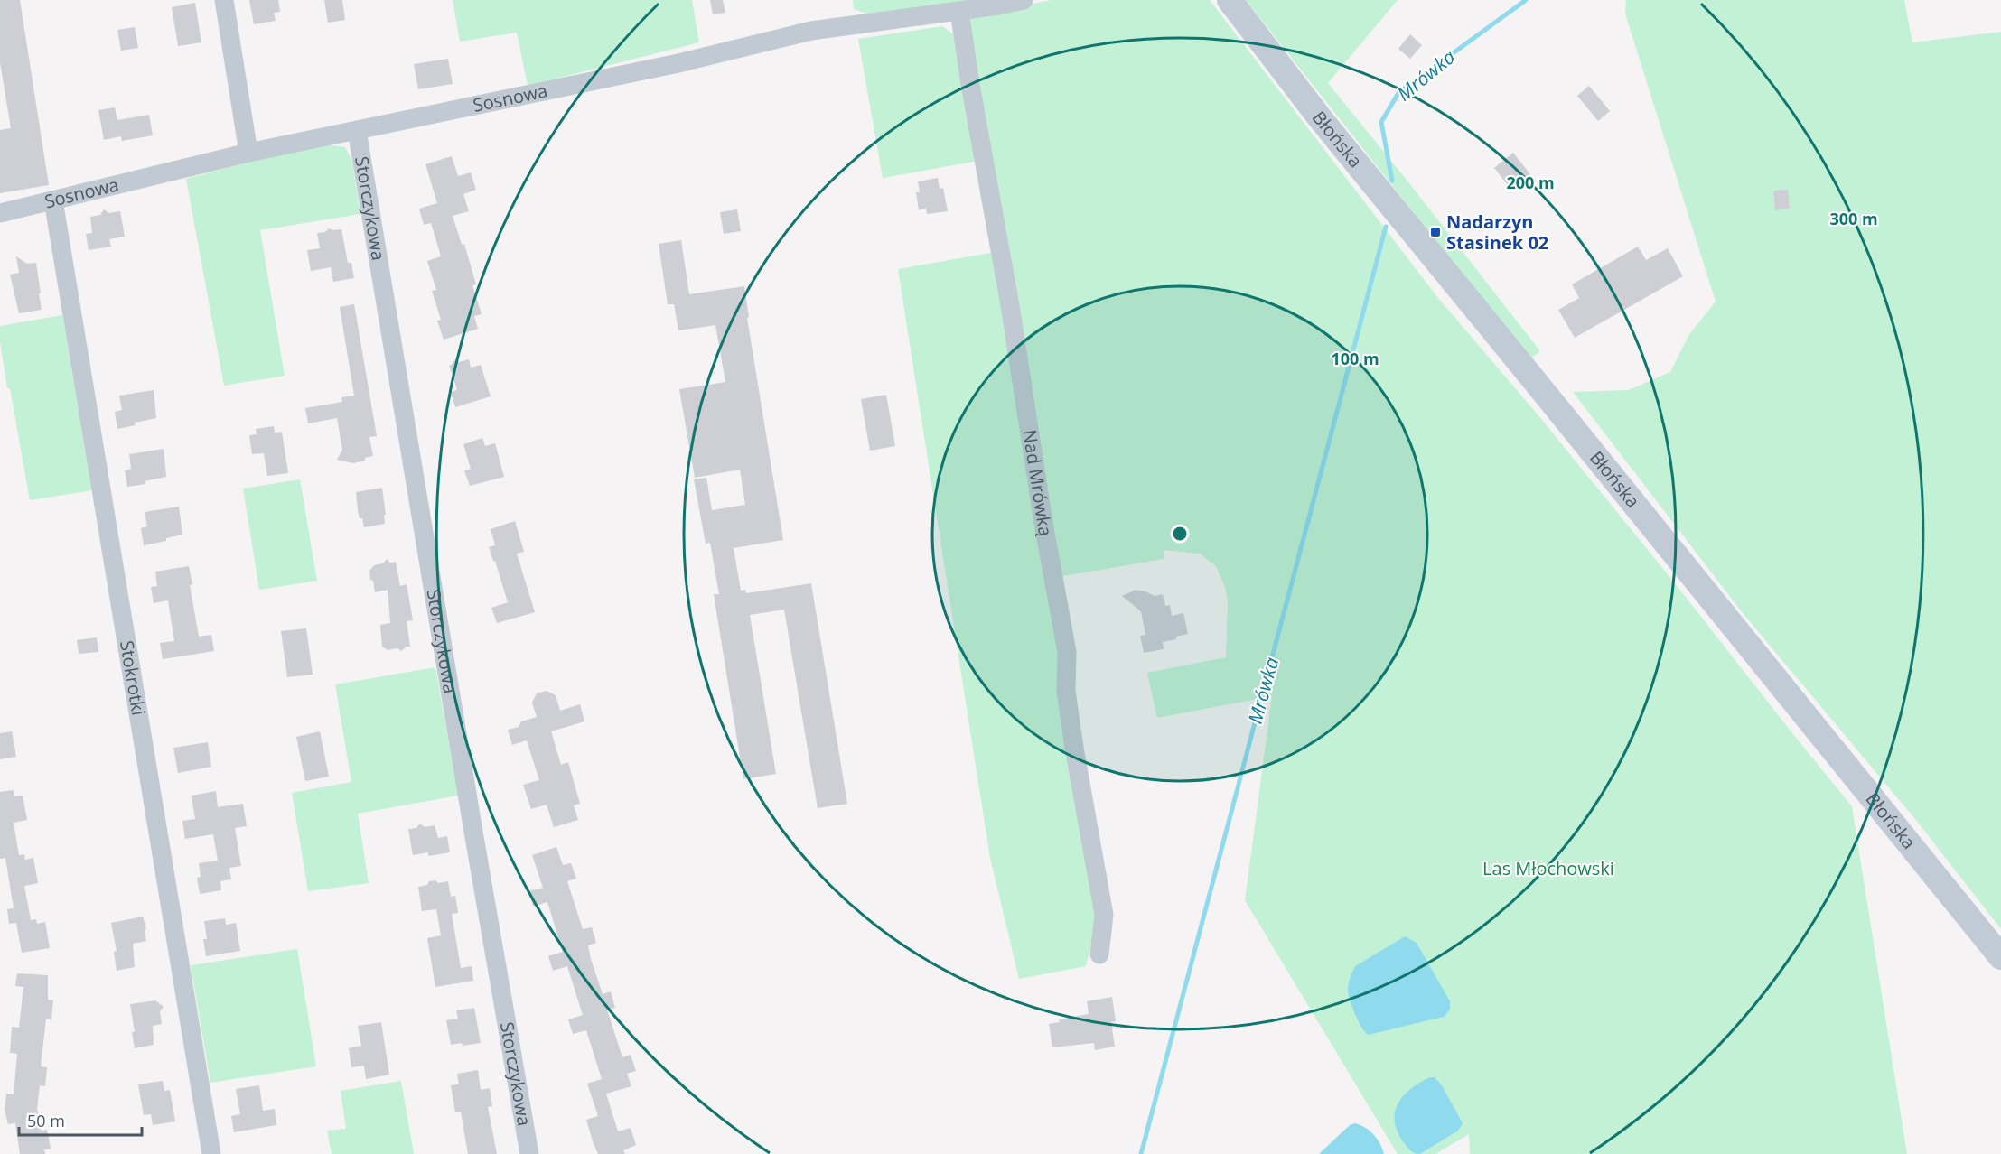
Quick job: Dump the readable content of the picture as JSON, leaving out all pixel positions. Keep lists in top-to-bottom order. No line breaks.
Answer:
{"streets":{"main road":["Błońska"],"street":["Sosnowa","Storczykowa","Nad Mrówką","Stokrotki"]},"crossings":[["Sosnowa","Storczykowa"],["Sosnowa","Nad Mrówką"],["Sosnowa","Stokrotki"]],"water":["Mrówka"],"parks":["Las Młochowski"],"places":{"transit":["Nadarzyn Stasinek 02"]},"scale_bar":"50 m","rings":["200 m","300 m","100 m"]}
